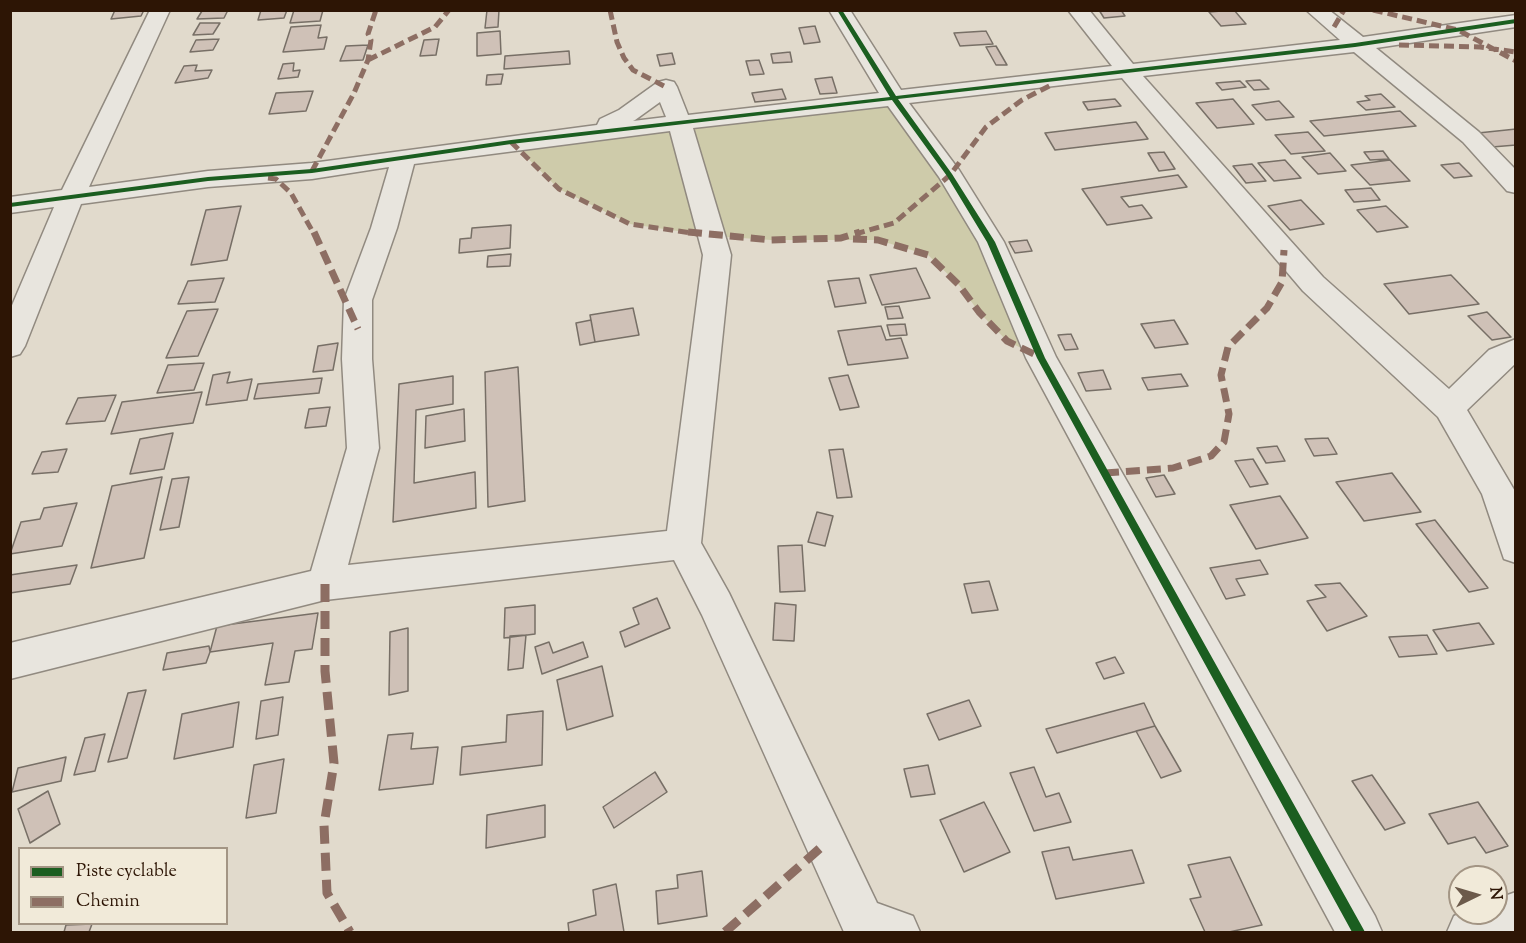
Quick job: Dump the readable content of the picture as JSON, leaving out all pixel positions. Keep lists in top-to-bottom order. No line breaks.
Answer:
{"legend":["Piste cyclable","Chemin"],"north":"right"}
